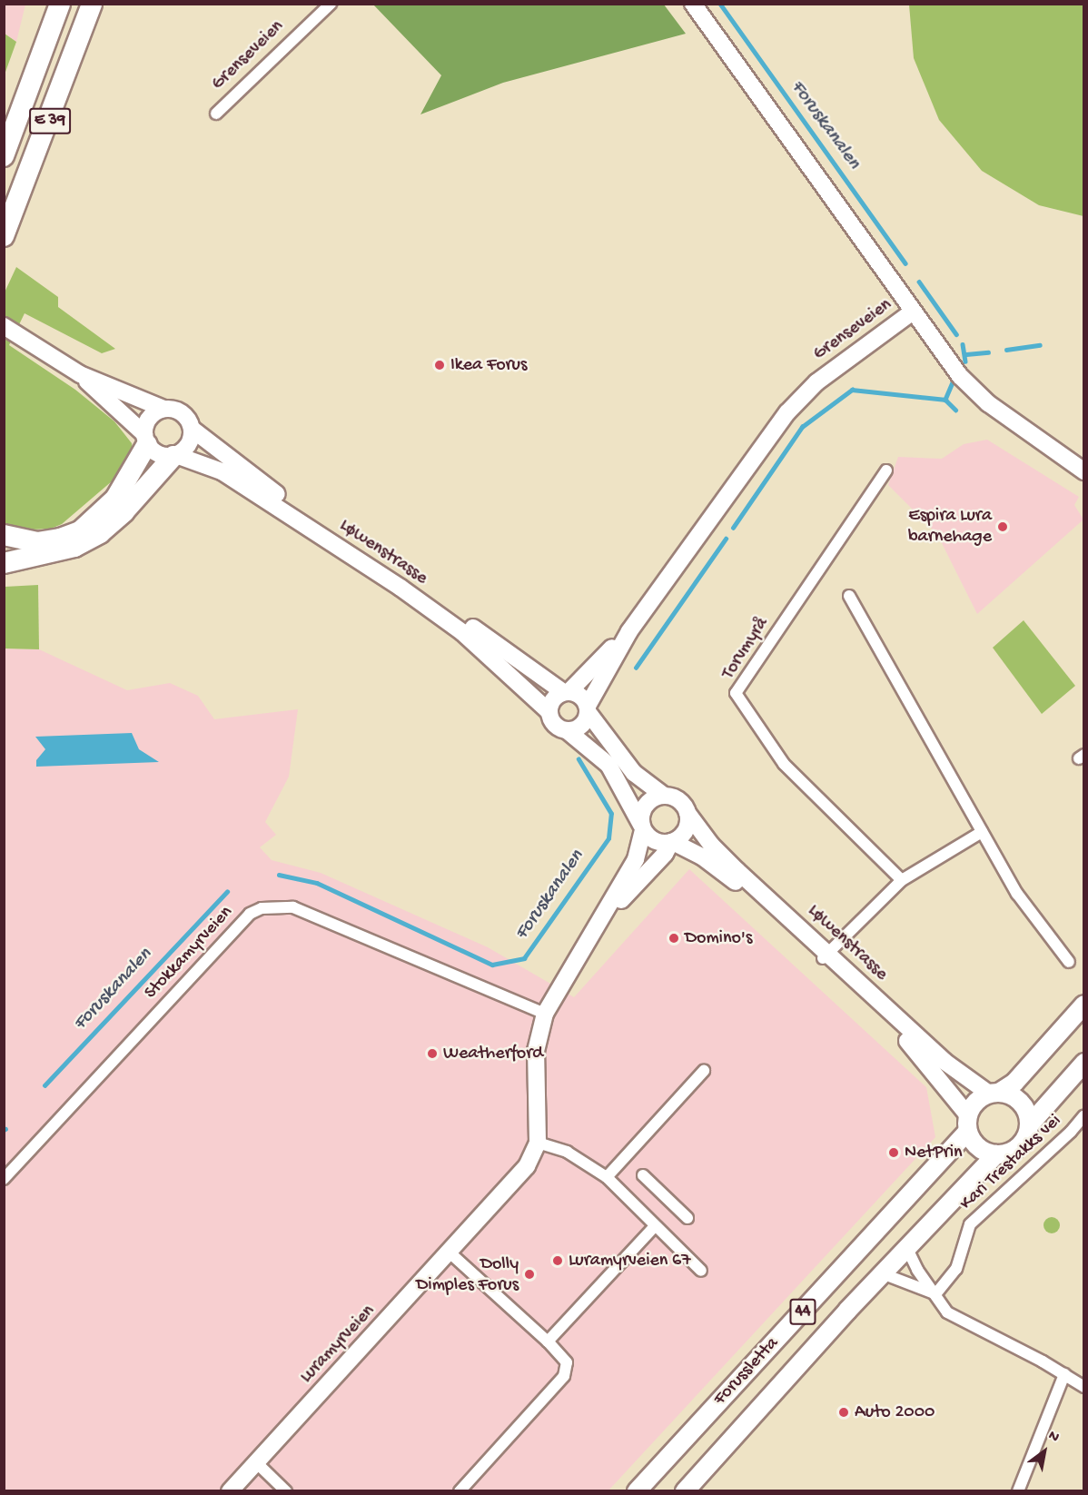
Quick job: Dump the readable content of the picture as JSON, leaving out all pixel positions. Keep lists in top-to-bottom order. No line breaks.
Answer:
{"streets":{"highway":["E 39"],"main road":["Grenseveien","Løwenstrasse","44","Luramyrveien","Forussletta"],"street":["Torvmyrå","Stokkamyrveien","Kari Trestakks vei"]},"crossings":[["Grenseveien","Løwenstrasse"],["Løwenstrasse","44"],["Løwenstrasse","Forussletta"],["44","Forussletta"]],"water":["Foruskanalen"],"places":["Ikea Forus","Espira Lura barnehage","Domino's","Weatherford","NetPrin","Luramyrveien 67","Dolly Dimples Forus","Auto 2000"],"north":"top right"}
